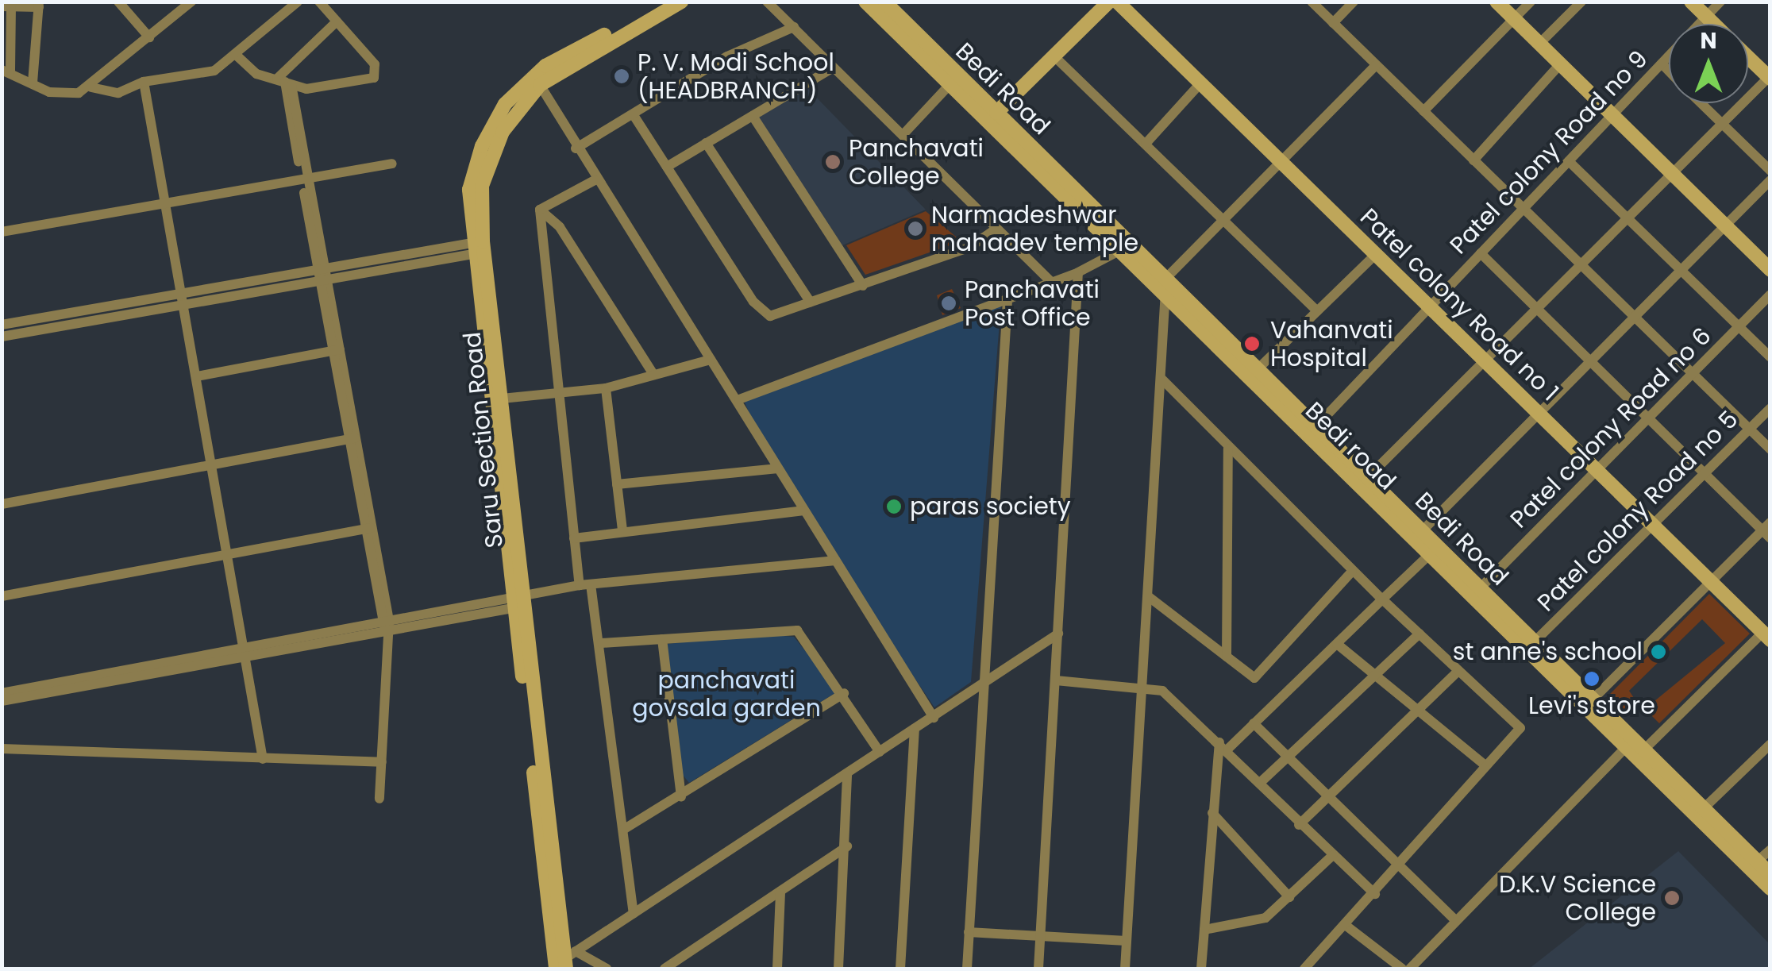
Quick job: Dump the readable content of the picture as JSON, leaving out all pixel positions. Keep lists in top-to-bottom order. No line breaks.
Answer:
{"streets":{"street":["Bedi Road","Patel colony Road no 9","Patel colony Road no 1","Patel colony Road no 6","Saru Section Road","Bedi road","Patel colony Road no 5"]},"crossings":[["Bedi Road","Patel colony Road no 9"],["Bedi Road","Patel colony Road no 6"],["Bedi Road","Bedi road"],["Bedi Road","Patel colony Road no 5"],["Patel colony Road no 9","Patel colony Road no 1"],["Patel colony Road no 9","Bedi road"],["Patel colony Road no 1","Patel colony Road no 6"],["Patel colony Road no 1","Patel colony Road no 5"]],"parks":["panchavati govsala garden"],"places":["P. V. Modi School (HEADBRANCH)","Panchavati College","Narmadeshwar mahadev temple","Panchavati Post Office","Vahanvati Hospital","paras society","st anne's school","Levi's store","D.K.V Science College"],"north":"top"}
